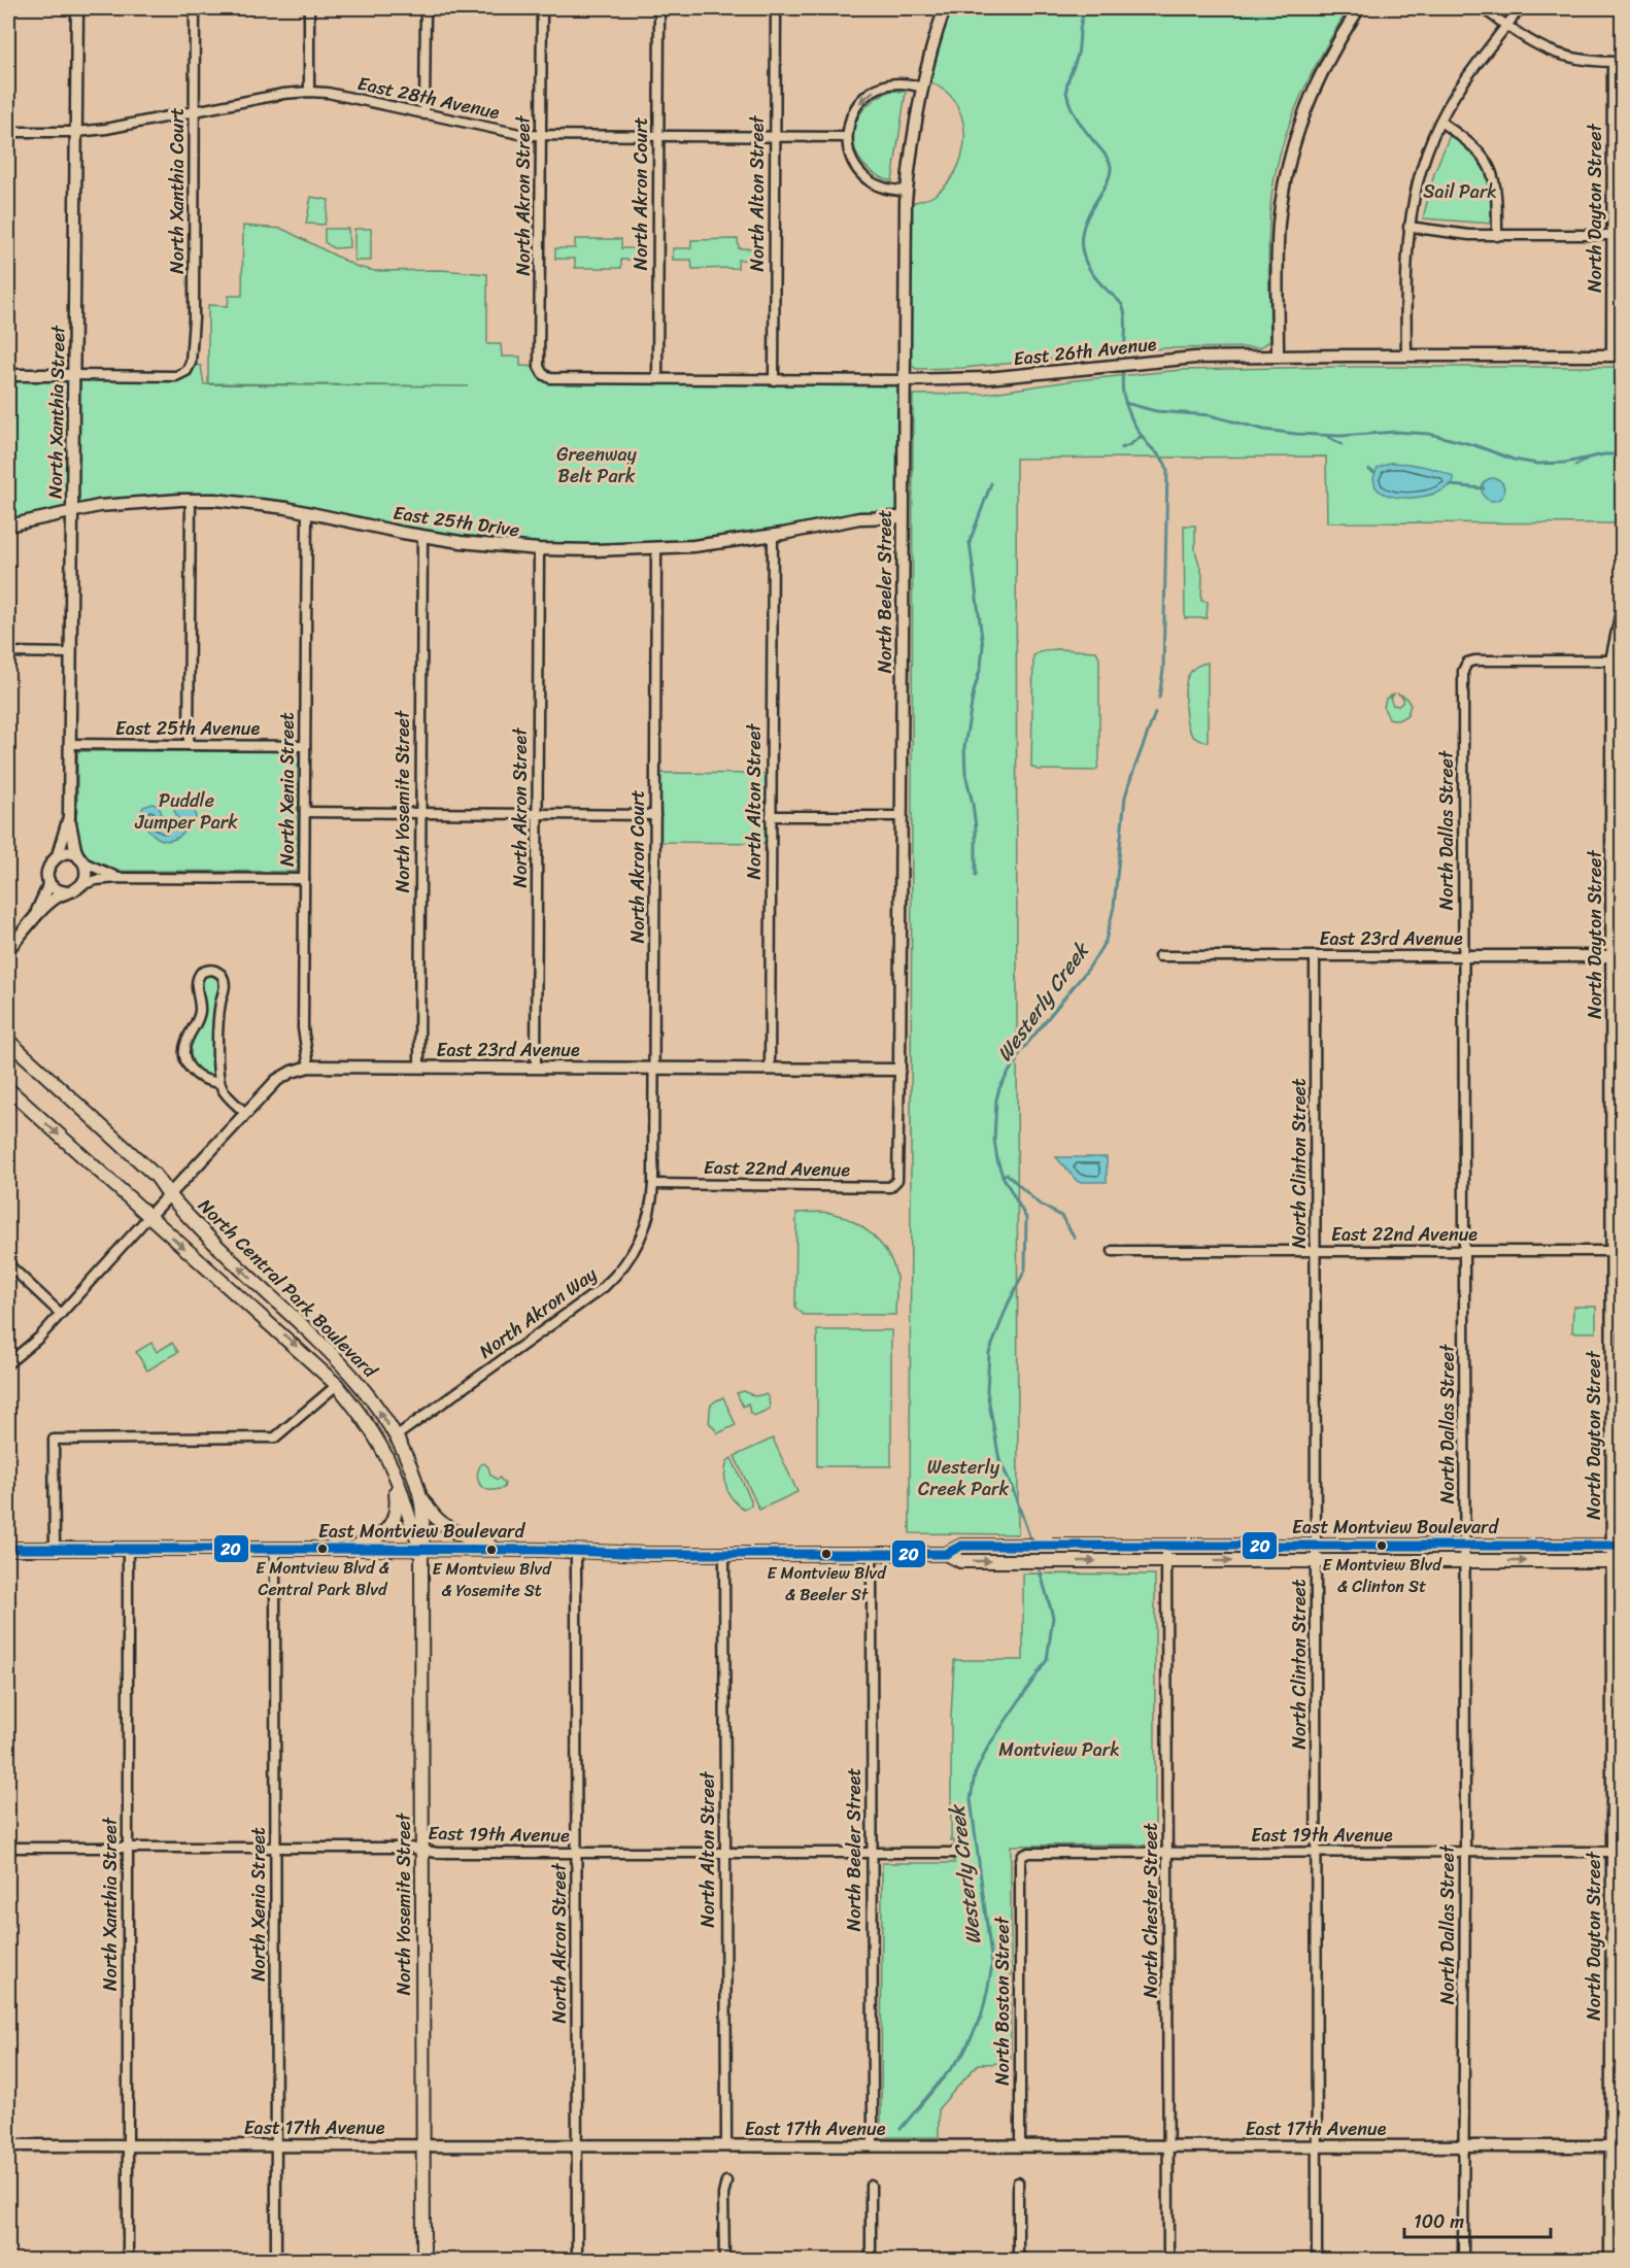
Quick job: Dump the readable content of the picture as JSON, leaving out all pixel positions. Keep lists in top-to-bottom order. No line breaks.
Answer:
{"streets":{"main road":["North Yosemite Street","North Central Park Boulevard","East Montview Boulevard"],"street":["East 28th Avenue","North Xanthia Court","North Akron Court","North Alton Street","North Akron Street","North Dayton Street","East 26th Avenue","North Xanthia Street","East 25th Drive","North Beeler Street","East 25th Avenue","North Xenia Street","North Dallas Street","East 23rd Avenue","North Clinton Street","East 22nd Avenue","North Akron Way","East 19th Avenue","North Chester Street","North Boston Street","East 17th Avenue"]},"crossings":[["East 28th Avenue","North Xanthia Court"],["East 28th Avenue","North Akron Court"],["East 28th Avenue","North Alton Street"],["East 28th Avenue","North Akron Street"],["East 28th Avenue","North Xanthia Street"],["North Xanthia Court","North Xanthia Street"],["North Akron Court","East 26th Avenue"],["North Akron Court","East 25th Drive"],["North Akron Court","East 23rd Avenue"],["North Akron Court","East 22nd Avenue"],["North Akron Court","North Akron Way"],["North Alton Street","East 26th Avenue"],["North Alton Street","East 25th Drive"],["North Alton Street","East 23rd Avenue"],["North Alton Street","East Montview Boulevard"],["North Alton Street","East 19th Avenue"],["North Alton Street","East 17th Avenue"],["North Akron Street","East 26th Avenue"],["North Akron Street","East 25th Drive"],["North Akron Street","East 23rd Avenue"],["North Akron Street","East Montview Boulevard"],["North Akron Street","East 19th Avenue"],["North Akron Street","East 17th Avenue"],["North Dayton Street","East 26th Avenue"],["North Dayton Street","North Dallas Street"],["North Dayton Street","East 23rd Avenue"],["North Dayton Street","East 22nd Avenue"],["North Dayton Street","East Montview Boulevard"],["North Dayton Street","East 19th Avenue"],["North Dayton Street","East 17th Avenue"],["East 26th Avenue","North Beeler Street"],["North Xanthia Street","East 25th Drive"],["North Xanthia Street","East 25th Avenue"],["North Xanthia Street","East Montview Boulevard"],["North Xanthia Street","East 19th Avenue"],["North Xanthia Street","East 17th Avenue"],["East 25th Drive","North Beeler Street"],["East 25th Drive","North Xenia Street"],["East 25th Drive","North Yosemite Street"],["North Beeler Street","East 23rd Avenue"],["North Beeler Street","East 22nd Avenue"],["North Beeler Street","East Montview Boulevard"],["North Beeler Street","East 19th Avenue"],["North Beeler Street","East 17th Avenue"],["East 25th Avenue","North Xenia Street"],["North Xenia Street","East 23rd Avenue"],["North Xenia Street","East Montview Boulevard"],["North Xenia Street","East 19th Avenue"],["North Xenia Street","East 17th Avenue"],["North Yosemite Street","East 23rd Avenue"],["North Yosemite Street","North Central Park Boulevard"],["North Yosemite Street","East Montview Boulevard"],["North Yosemite Street","East 19th Avenue"],["North Yosemite Street","East 17th Avenue"],["North Dallas Street","East 23rd Avenue"],["North Dallas Street","East 22nd Avenue"],["North Dallas Street","East Montview Boulevard"],["North Dallas Street","East 19th Avenue"],["North Dallas Street","East 17th Avenue"],["East 23rd Avenue","North Clinton Street"],["East 23rd Avenue","North Central Park Boulevard"],["North Clinton Street","East 22nd Avenue"],["North Clinton Street","East Montview Boulevard"],["North Clinton Street","East 19th Avenue"],["North Clinton Street","East 17th Avenue"],["East 22nd Avenue","North Akron Way"],["North Central Park Boulevard","North Akron Way"],["North Central Park Boulevard","East Montview Boulevard"],["East Montview Boulevard","North Chester Street"],["East 19th Avenue","North Chester Street"],["East 19th Avenue","North Boston Street"],["North Chester Street","East 17th Avenue"],["North Boston Street","East 17th Avenue"]],"water":["Westerly Creek"],"parks":["Sail Park","Greenway Belt Park","Puddle Jumper Park","Westerly Creek Park","Montview Park"],"places":["E Montview Blvd & Clinton St","E Montview Blvd & Central Park Blvd","E Montview Blvd & Yosemite St","E Montview Blvd & Beeler St"],"lines":["transit line 20"],"scale_bar":"100 m"}
